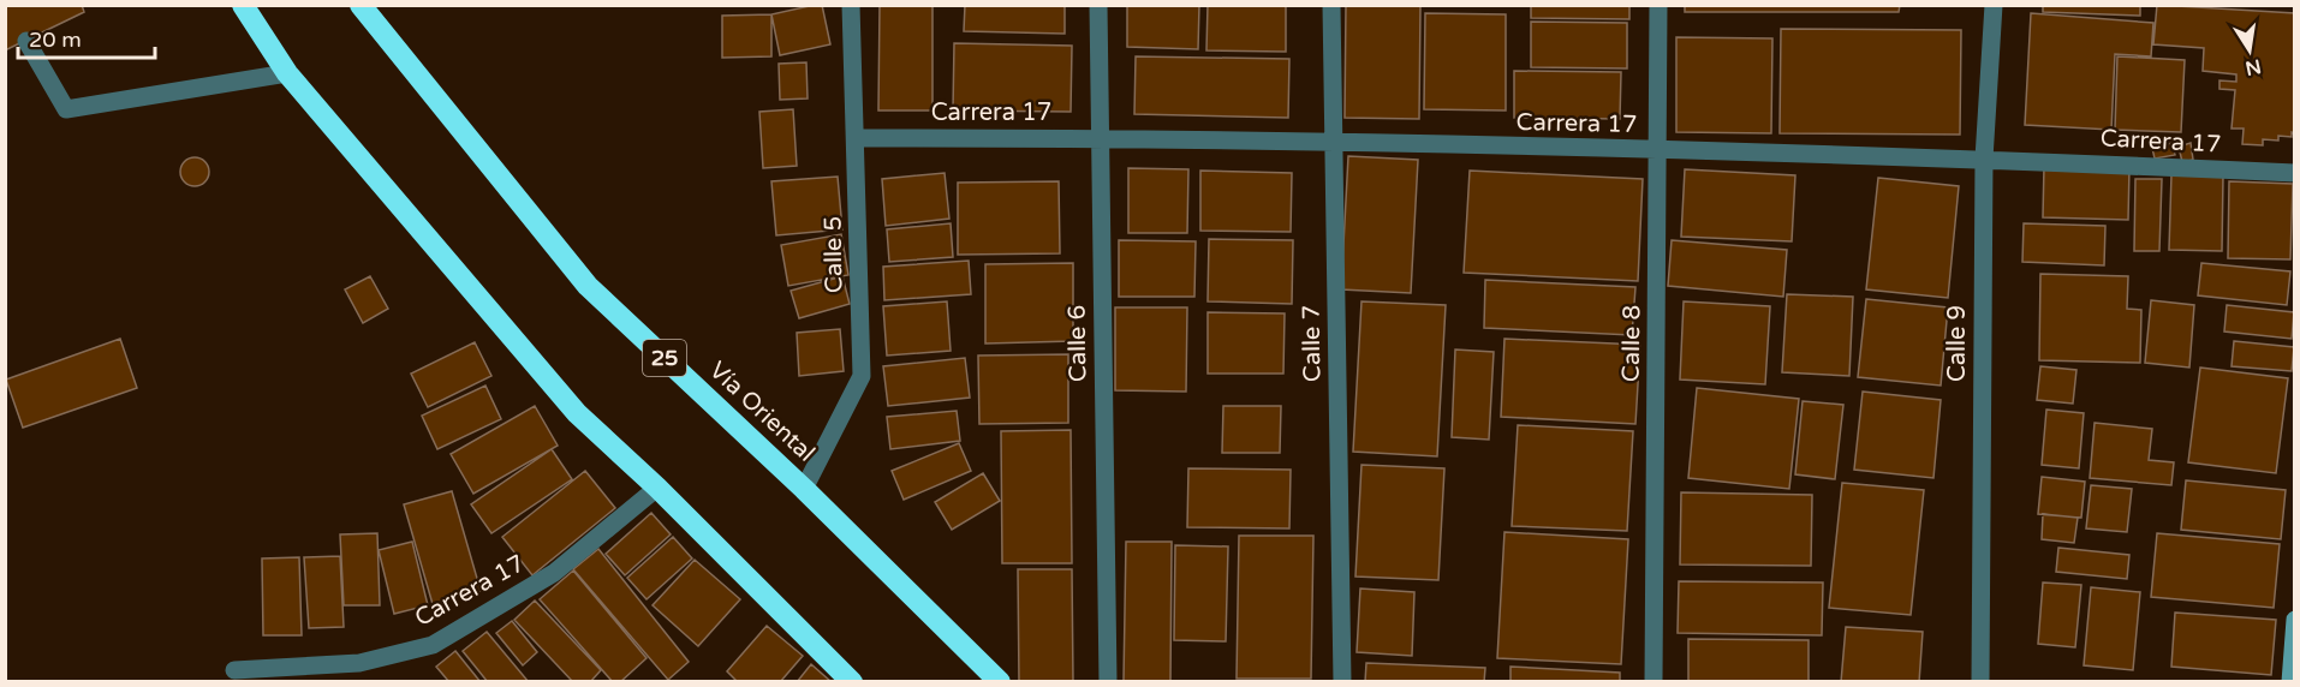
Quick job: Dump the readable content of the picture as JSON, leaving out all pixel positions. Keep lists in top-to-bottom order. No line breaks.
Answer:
{"streets":{"highway":["25","Vía Oriental"],"street":["Carrera 17","Calle 5","Calle 6","Calle 7","Calle 8","Calle 9"]},"crossings":[["Carrera 17","Calle 5"],["Carrera 17","Calle 6"],["Carrera 17","Calle 7"],["Carrera 17","Calle 8"],["Carrera 17","Calle 9"],["Calle 5","Vía Oriental"]],"scale_bar":"20 m","north":"bottom"}
